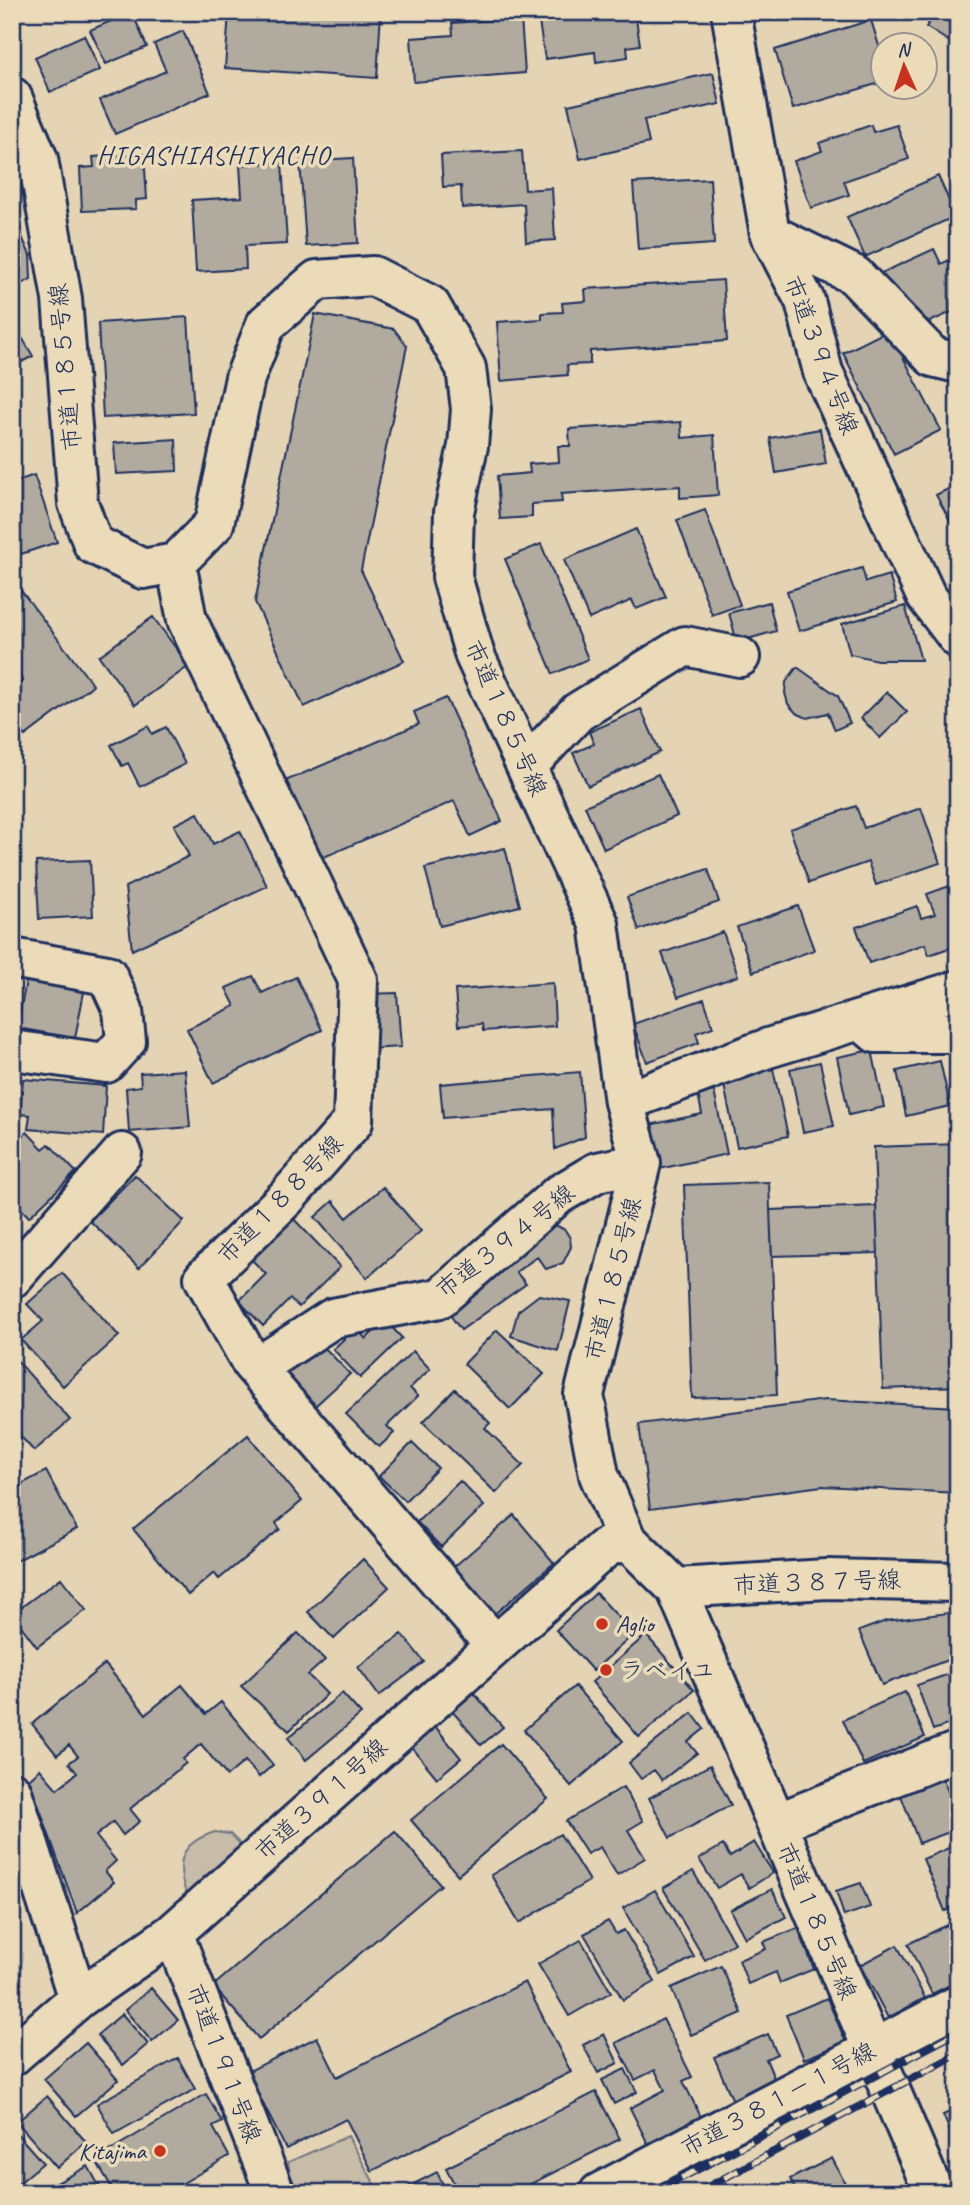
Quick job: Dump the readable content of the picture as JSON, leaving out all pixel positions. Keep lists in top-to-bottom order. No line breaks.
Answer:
{"streets":{"street":["市道３９４号線","市道１８５号線","市道１８８号線","市道３８７号線","市道３９１号線","市道１９１号線","市道３８１－１号線"]},"crossings":[["市道３９４号線","市道１８５号線"],["市道３９４号線","市道１８８号線"],["市道１８５号線","市道１８８号線"],["市道１８５号線","市道３８７号線"],["市道１８５号線","市道３９１号線"],["市道１８５号線","市道３８１－１号線"],["市道１８８号線","市道３９１号線"],["市道３９１号線","市道１９１号線"]],"districts":["HIGASHIASHIYACHO"],"places":["Aglio","ラベイユ","Kitajima"],"north":"top"}
